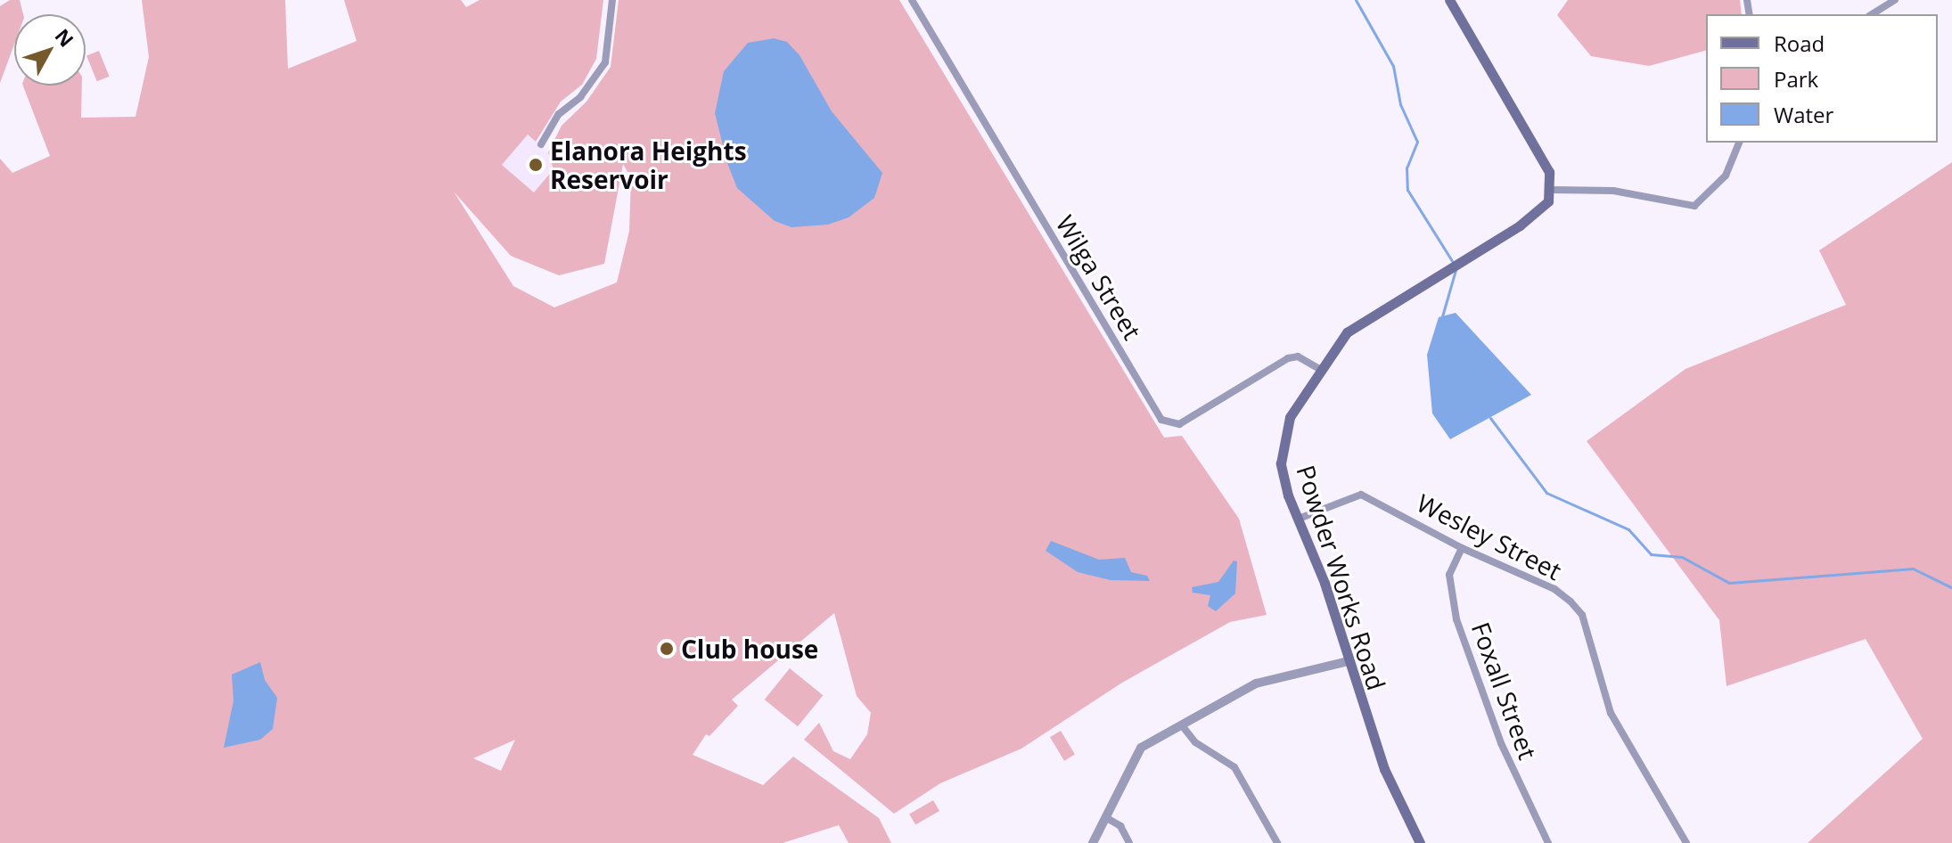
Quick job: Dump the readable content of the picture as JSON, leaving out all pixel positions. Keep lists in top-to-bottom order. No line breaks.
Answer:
{"streets":{"main road":["Powder Works Road"],"street":["Wilga Street","Wesley Street","Foxall Street"]},"crossings":[["Wilga Street","Powder Works Road"],["Wesley Street","Powder Works Road"],["Wesley Street","Foxall Street"]],"places":["Elanora Heights Reservoir","Club house"],"legend":["Road","Park","Water"],"north":"top right"}
